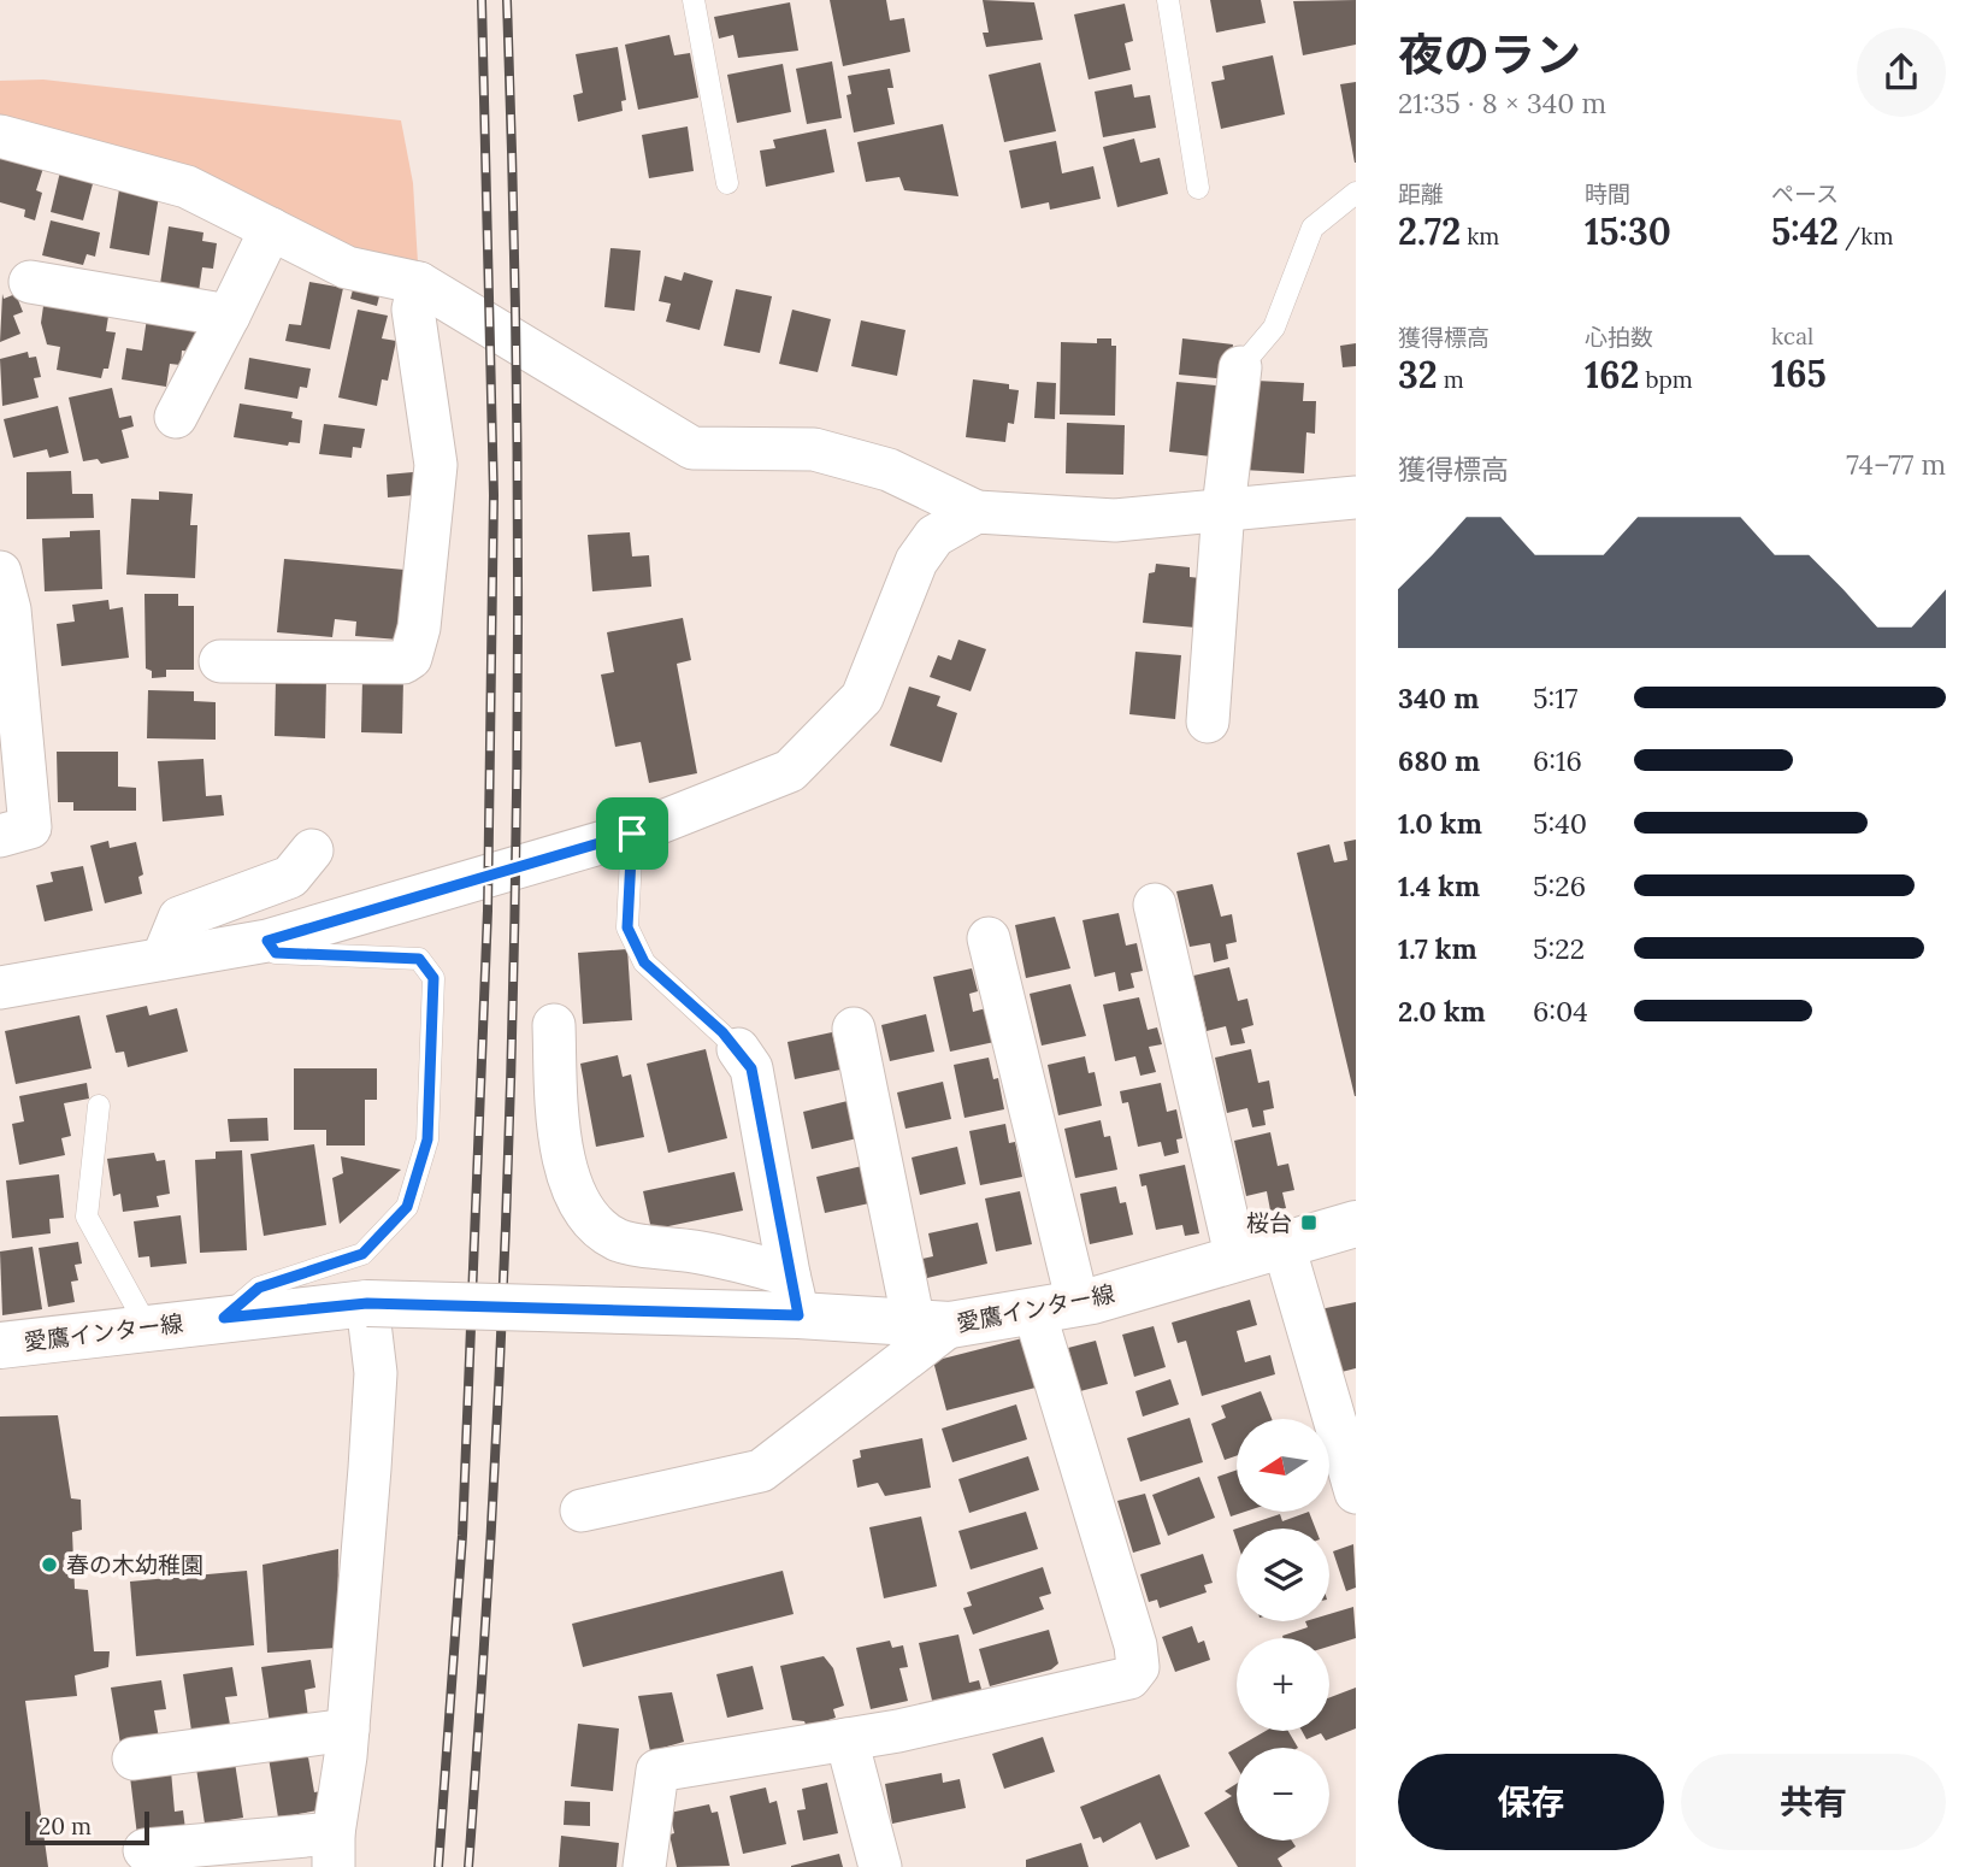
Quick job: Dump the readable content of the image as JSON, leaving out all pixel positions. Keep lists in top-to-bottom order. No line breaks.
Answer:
{"streets":{"main road":["愛鷹インター線"]},"places":{"transit":["桜台"],"other":["春の木幼稚園"]},"scale_bar":"20 m","north":"left","page":{"heading":["夜のラン","21:35 · 8 × 340 m"],"stats":[["距離","2.72 km"],["時間","15:30"],["ペース","5:42 /km"],["獲得標高","32 m"],["心拍数","162 bpm"],["kcal","165"]],"chart":["獲得標高","74–77 m"],"list":[{"name":"340 m","note":"5:17"},{"name":"680 m","note":"6:16"},{"name":"1.0 km","note":"5:40"},{"name":"1.4 km","note":"5:26"},{"name":"1.7 km","note":"5:22"},{"name":"2.0 km","note":"6:04"}],"map_buttons":["+","−"],"buttons":["保存","共有"],"scale":"20 m"}}
